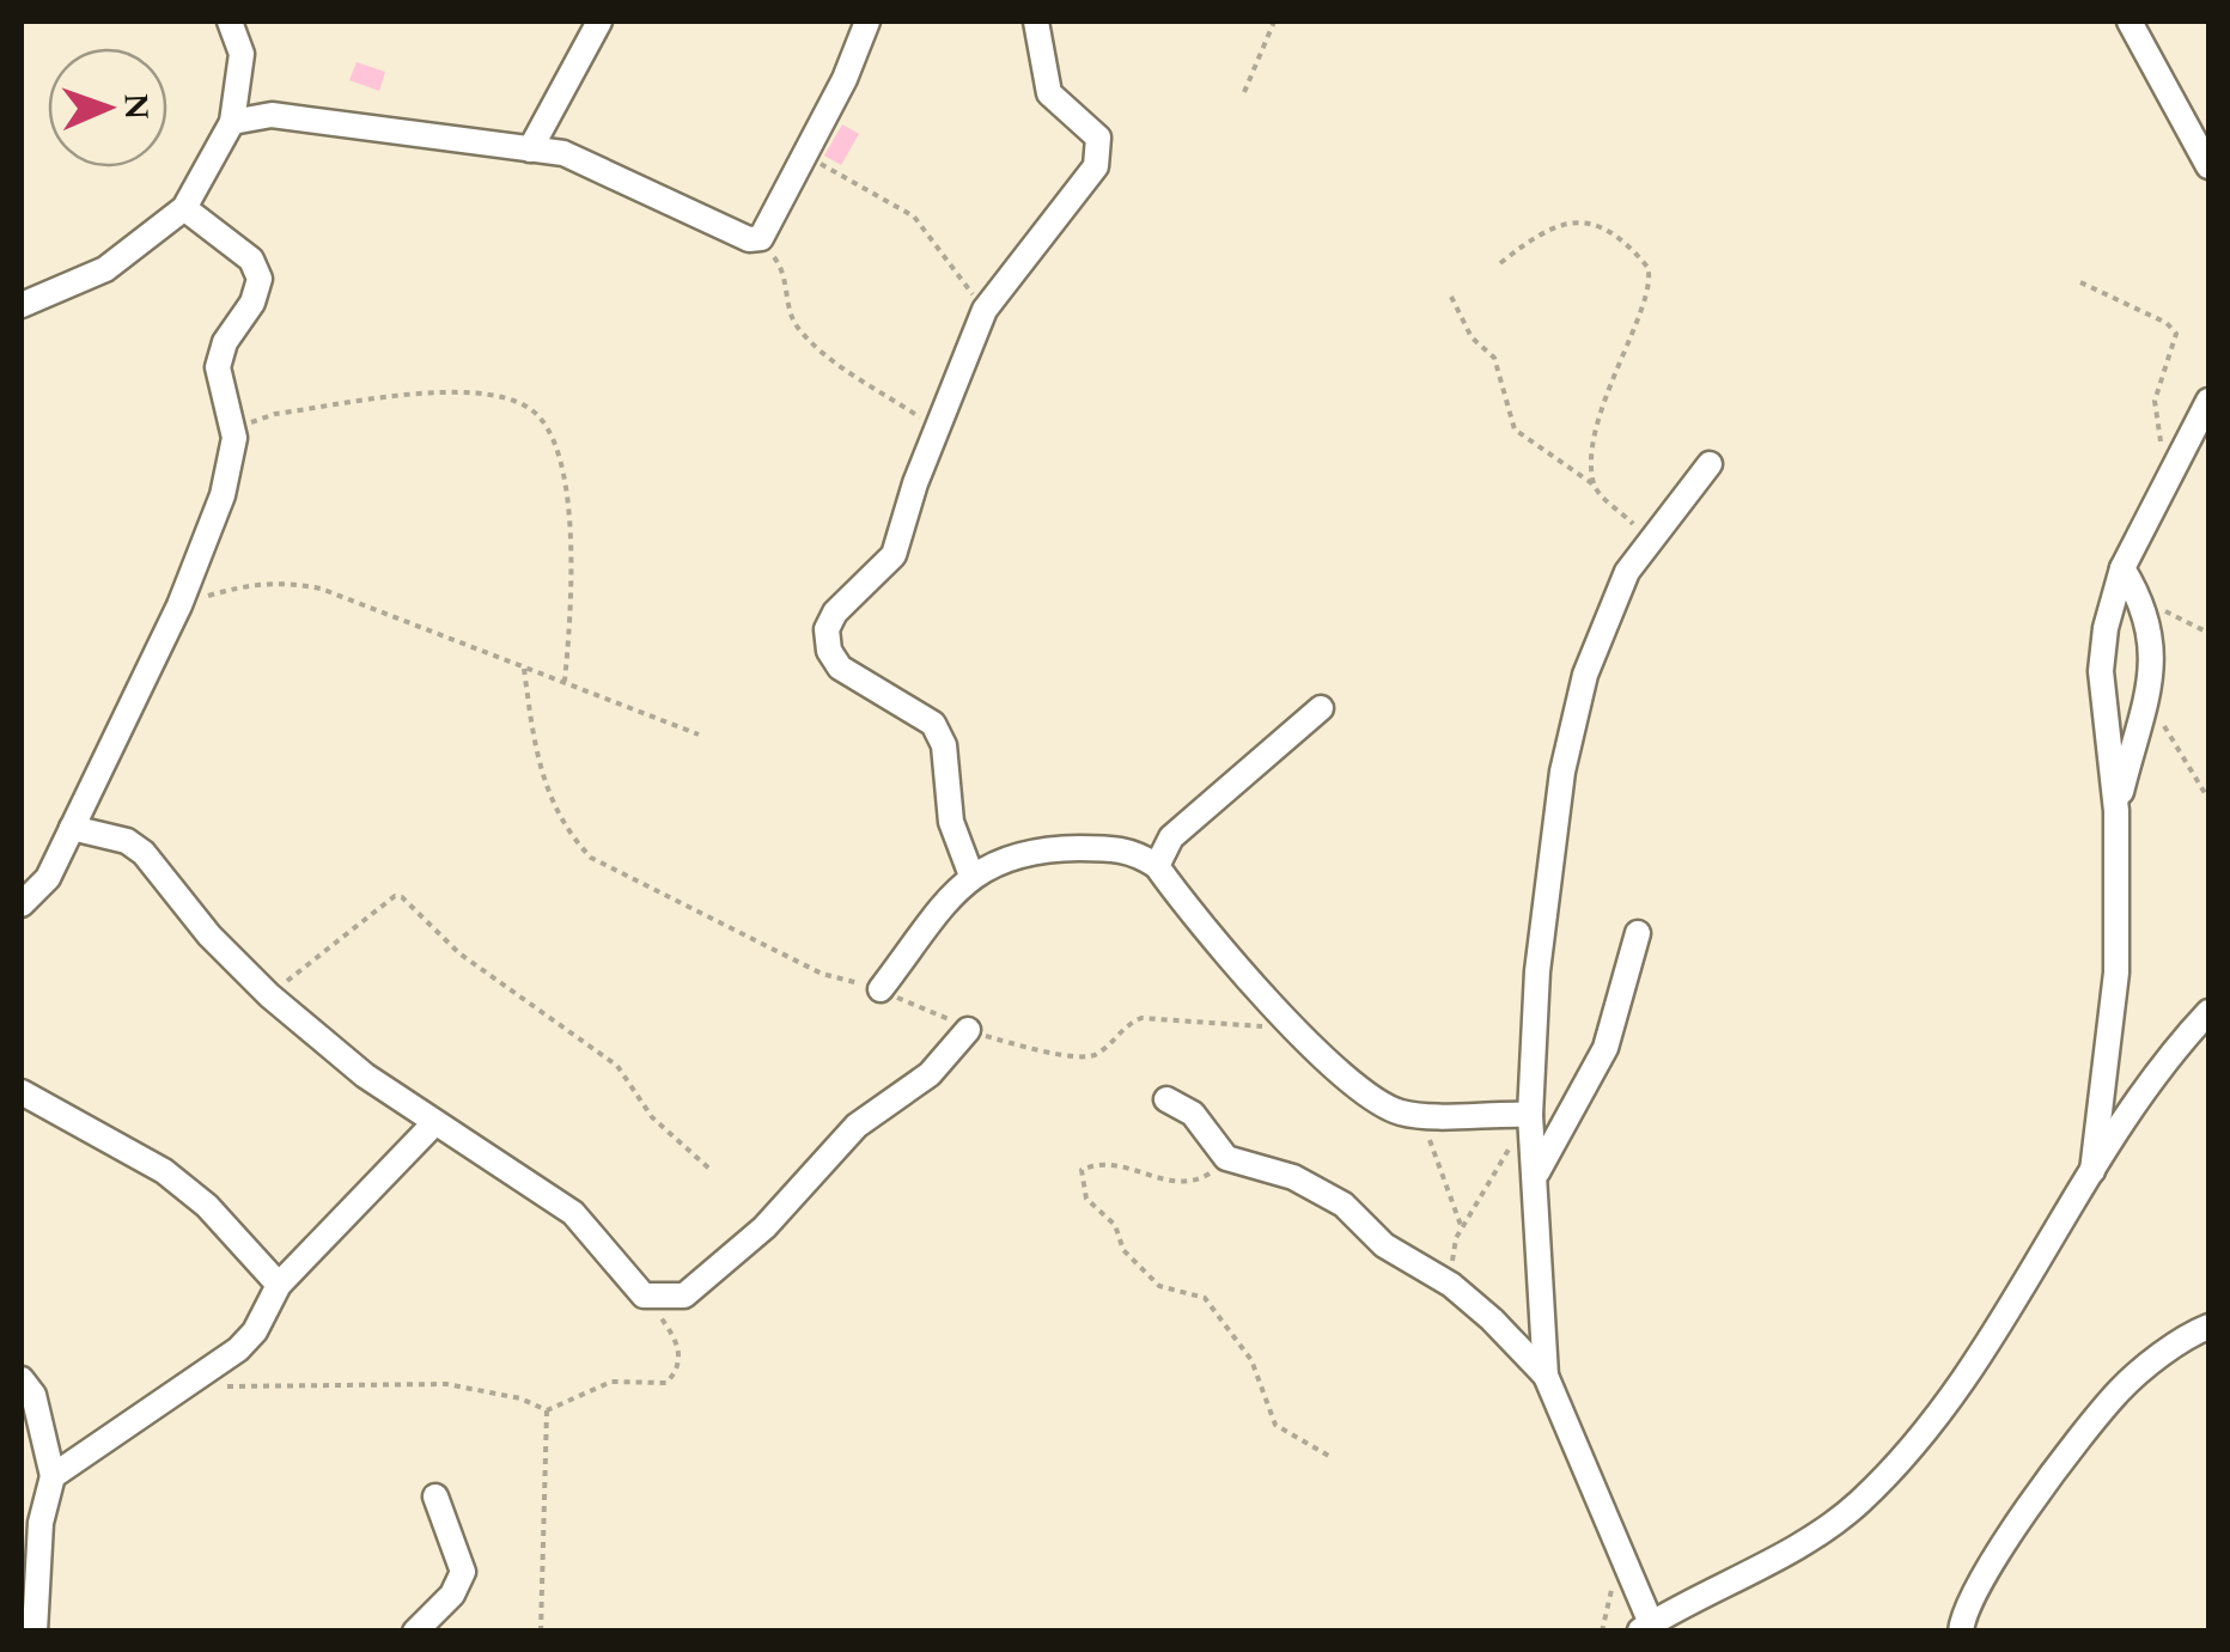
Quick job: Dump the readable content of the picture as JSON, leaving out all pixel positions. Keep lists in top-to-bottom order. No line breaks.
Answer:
{"north":"right"}
